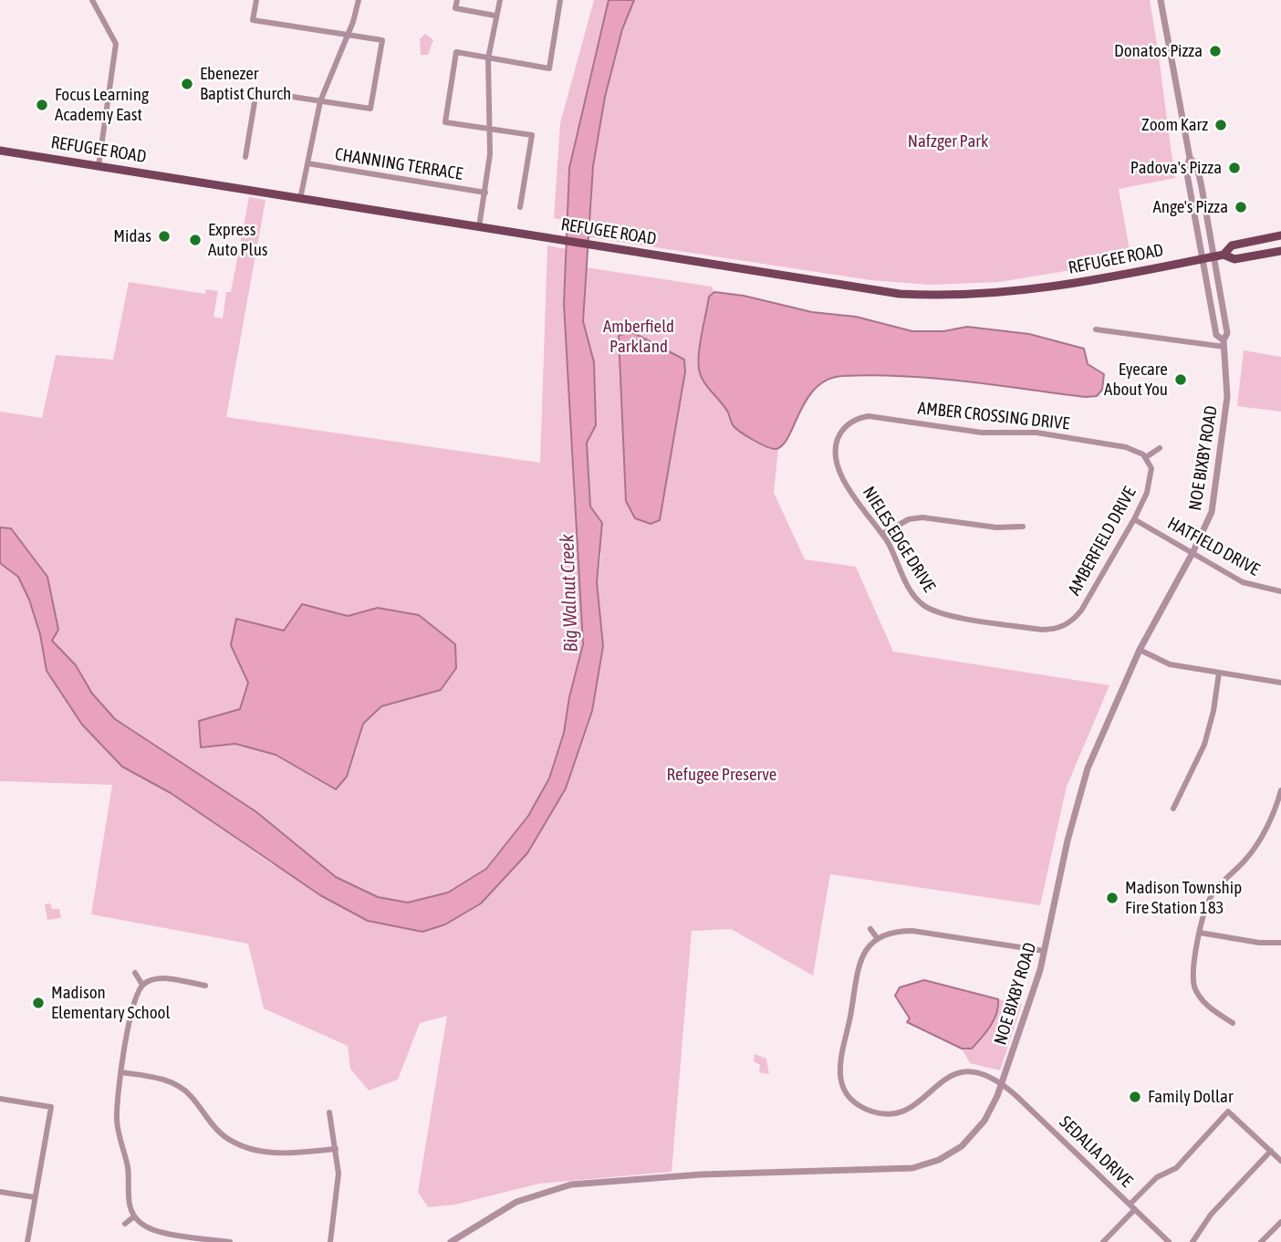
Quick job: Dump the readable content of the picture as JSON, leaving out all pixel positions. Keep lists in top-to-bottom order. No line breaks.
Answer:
{"streets":{"main road":["REFUGEE ROAD"],"street":["CHANNING TERRACE","AMBER CROSSING DRIVE","NOE BIXBY ROAD","NIELES EDGE DRIVE","AMBERFIELD DRIVE","HATFIELD DRIVE","SEDALIA DRIVE"]},"crossings":[["REFUGEE ROAD","NOE BIXBY ROAD"],["AMBER CROSSING DRIVE","NIELES EDGE DRIVE"],["AMBER CROSSING DRIVE","AMBERFIELD DRIVE"],["NOE BIXBY ROAD","HATFIELD DRIVE"],["NOE BIXBY ROAD","SEDALIA DRIVE"],["NIELES EDGE DRIVE","AMBERFIELD DRIVE"],["AMBERFIELD DRIVE","HATFIELD DRIVE"]],"water":["Big Walnut Creek"],"parks":["Nafzger Park","Amberfield Parkland","Refugee Preserve"],"places":["Donatos Pizza","Ebenezer Baptist Church","Focus Learning Academy East","Zoom Karz","Padova's Pizza","Ange's Pizza","Midas","Express Auto Plus","Eyecare About You","Madison Township Fire Station 183","Madison Elementary School","Family Dollar"]}
